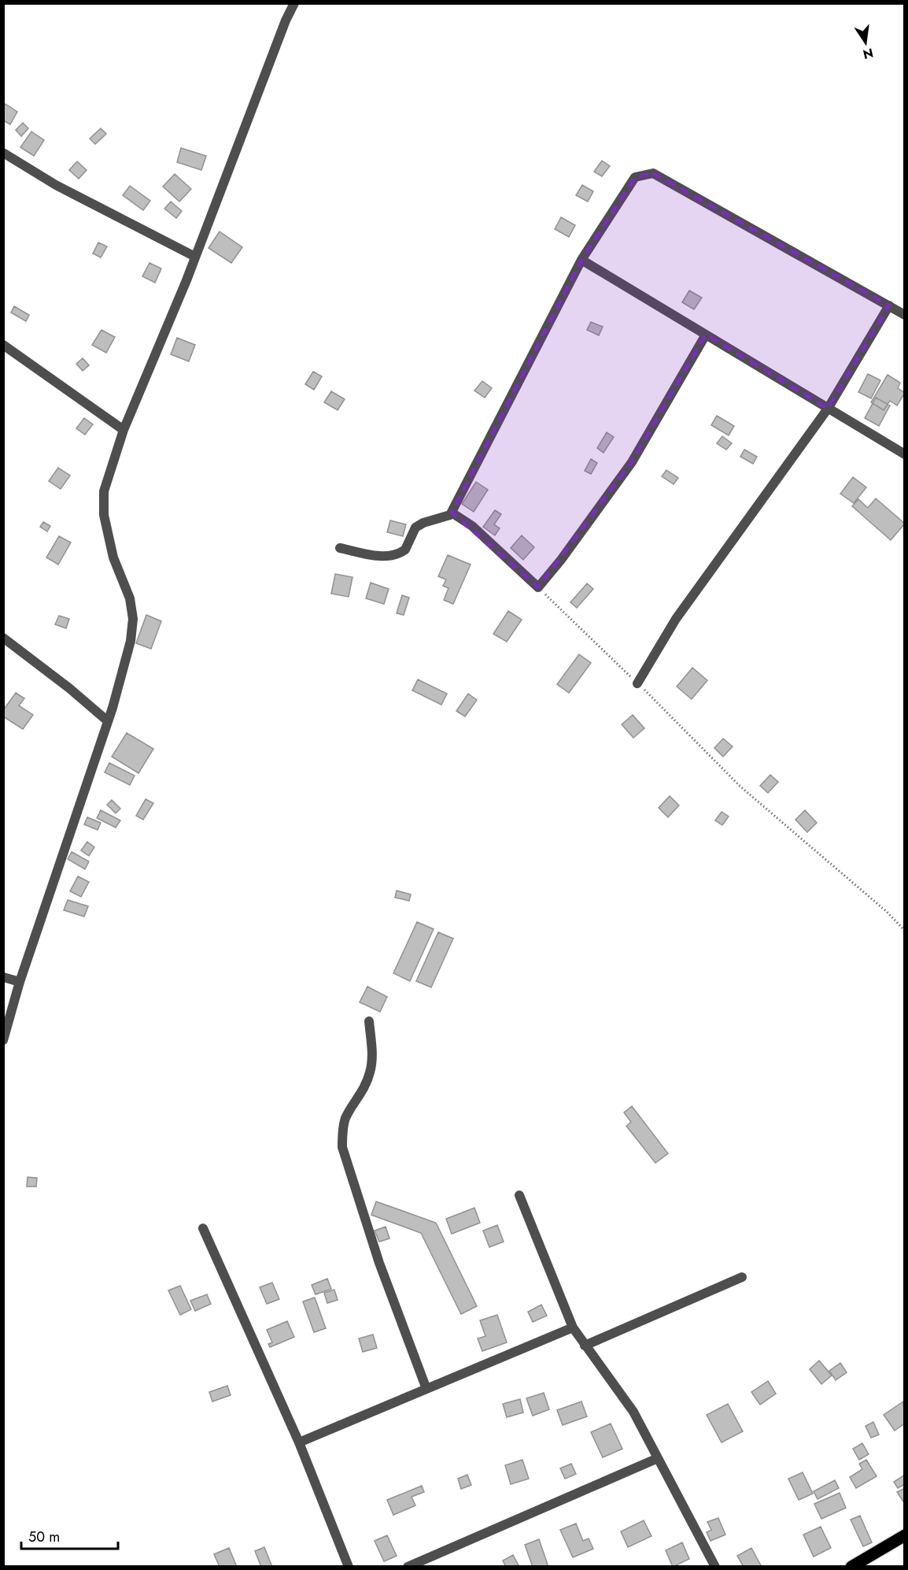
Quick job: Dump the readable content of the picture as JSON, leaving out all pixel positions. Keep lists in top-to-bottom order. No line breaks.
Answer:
{"scale_bar":"50 m","north":"bottom"}
